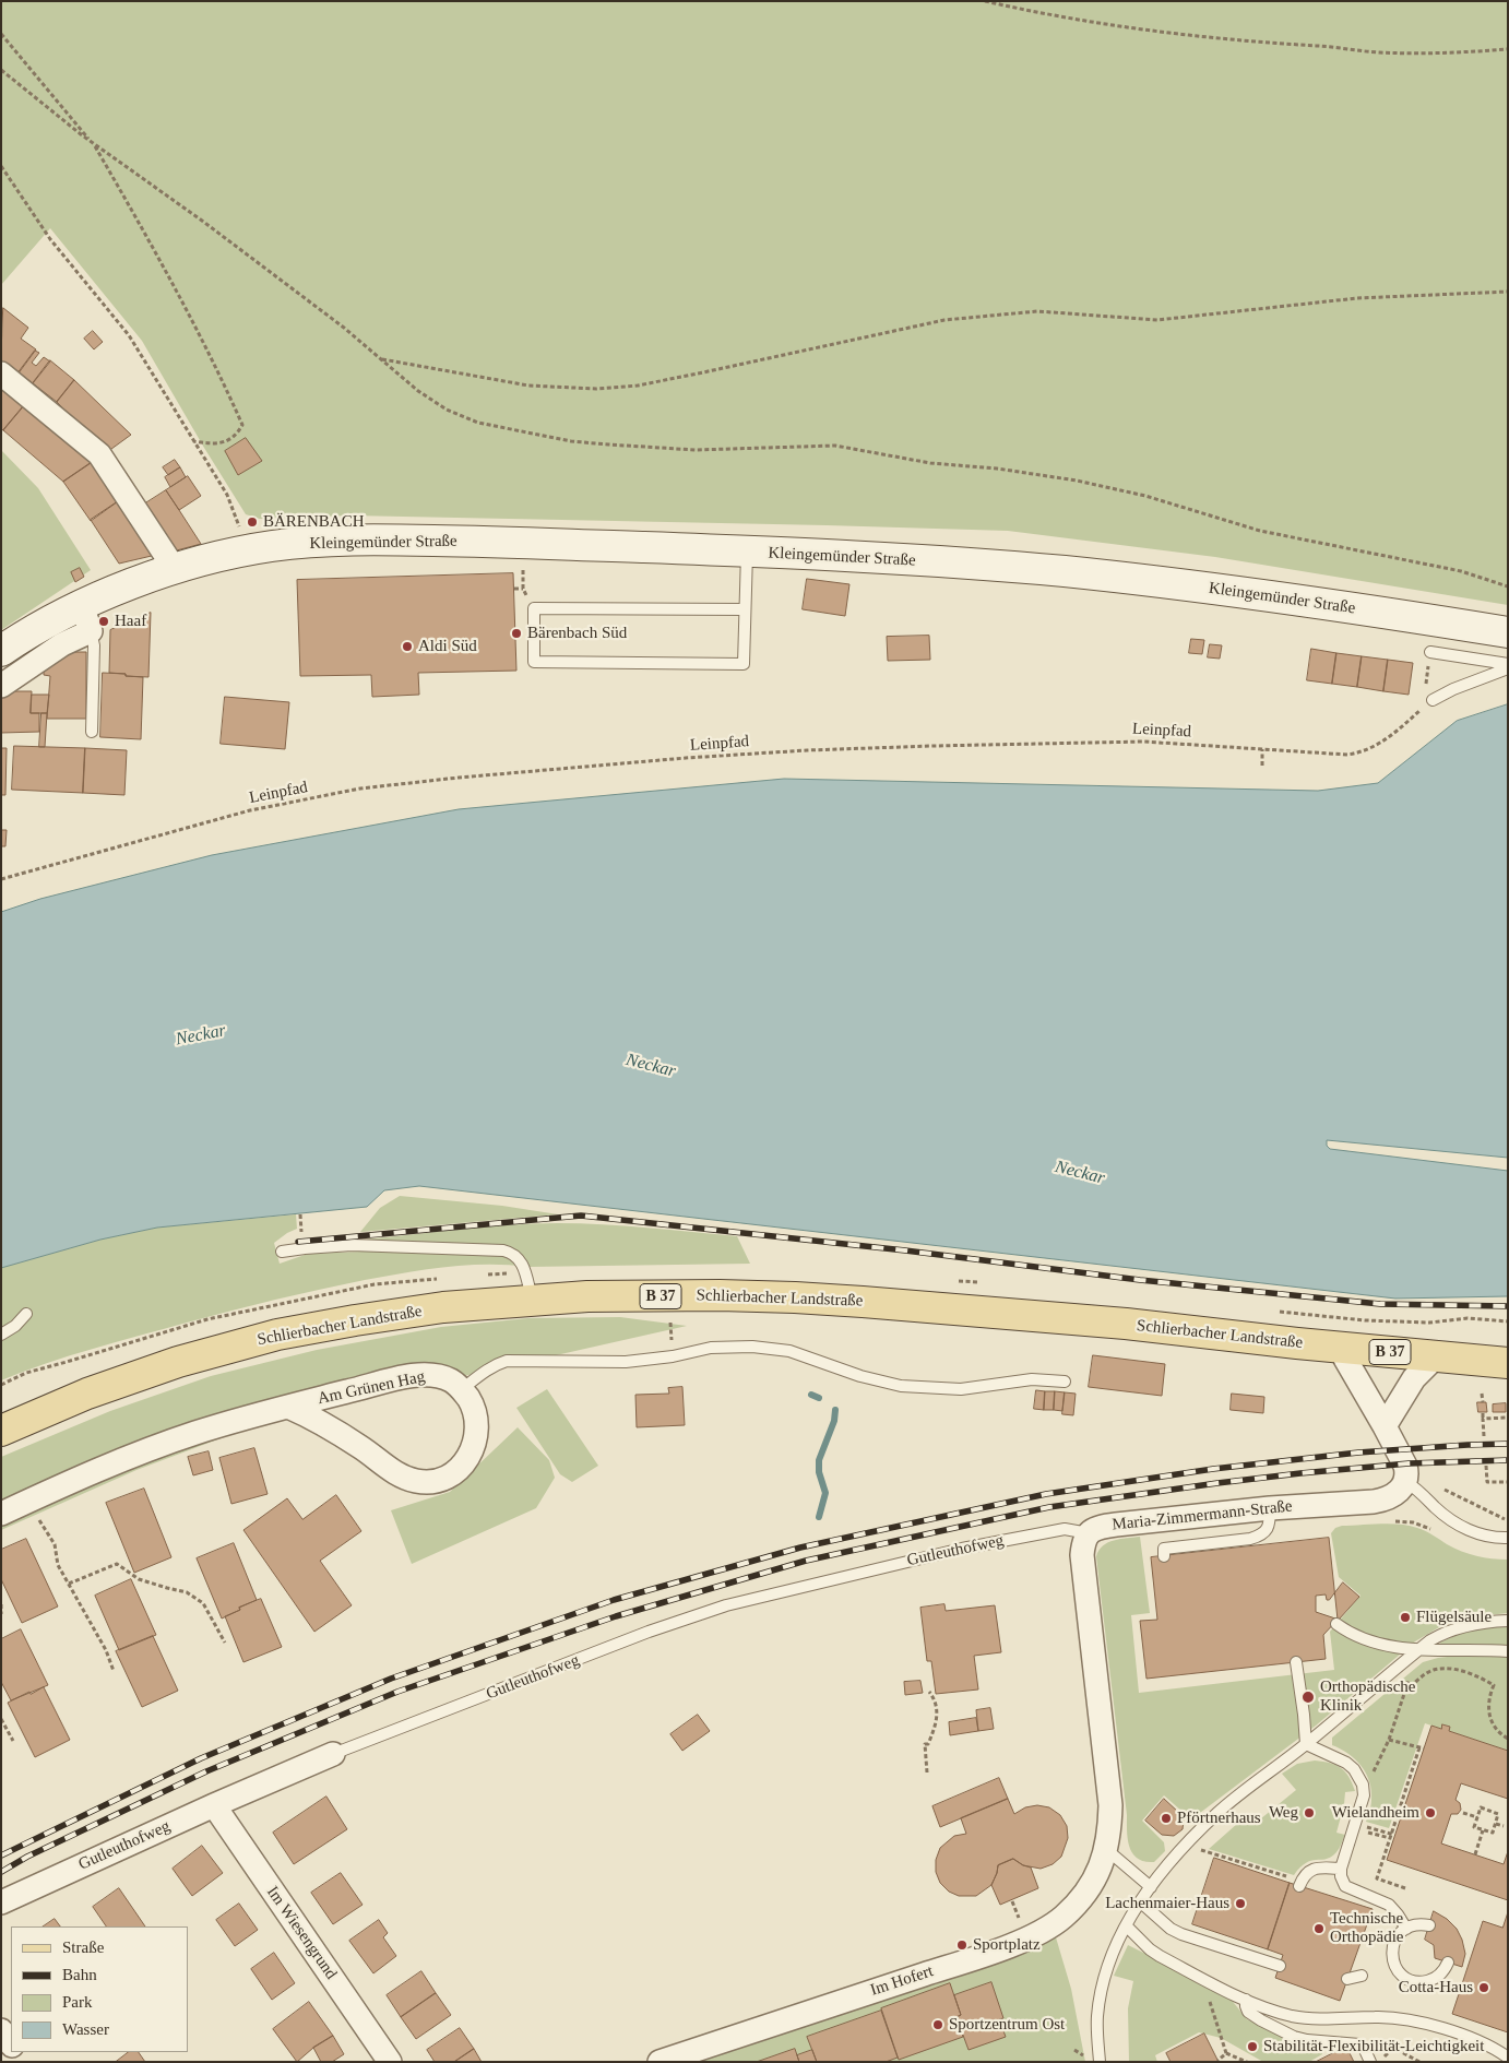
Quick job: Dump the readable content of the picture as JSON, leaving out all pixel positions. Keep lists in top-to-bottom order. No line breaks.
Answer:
{"streets":{"main road":["Kleingemünder Straße","B 37","Schlierbacher Landstraße"],"street":["Am Grünen Hag","Maria-Zimmermann-Straße","Gutleuthofweg","Im Wiesengrund","Im Hofert"],"path":["Leinpfad"]},"crossings":[["Maria-Zimmermann-Straße","Gutleuthofweg"],["Maria-Zimmermann-Straße","Im Hofert"],["Gutleuthofweg","Im Wiesengrund"]],"water":["Neckar"],"places":["BÄRENBACH","Haaf","Bärenbach Süd","Aldi Süd","Flügelsäule","Orthopädische Klinik","Weg","Wielandheim","Pförtnerhaus","Lachenmaier-Haus","Technische Orthopädie","Sportplatz","Cotta-Haus","Sportzentrum Ost","Stabilität-Flexibilität-Leichtigkeit"],"legend":["Straße","Bahn","Park","Wasser"]}
